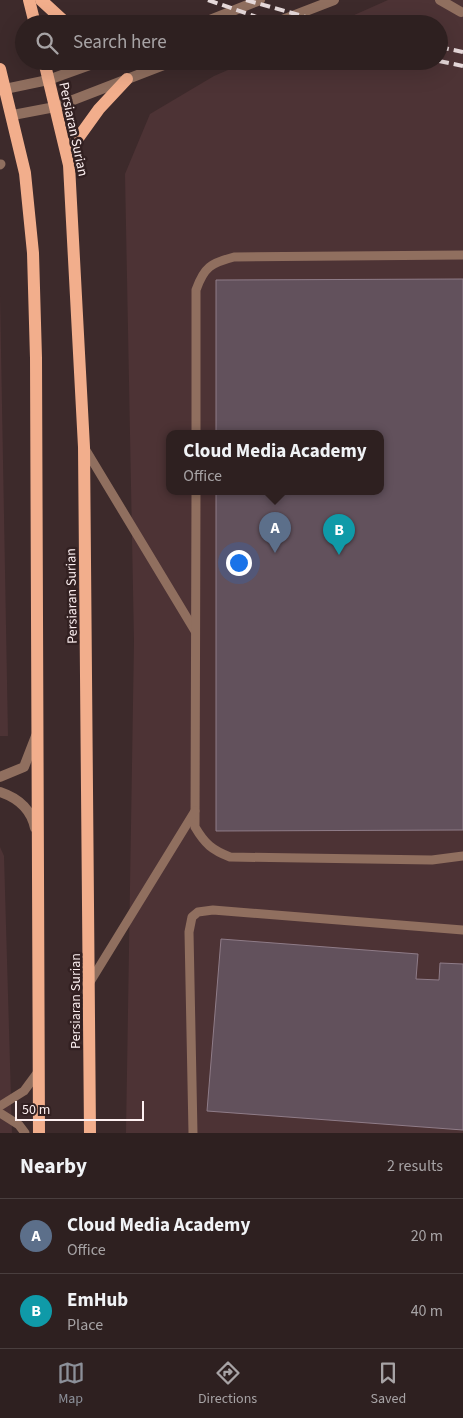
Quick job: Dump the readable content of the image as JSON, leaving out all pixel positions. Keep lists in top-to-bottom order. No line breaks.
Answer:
{"streets":{"main road":["Persiaran Surian"]},"scale_bar":"50 m","page":{"search":"Search here","popup":["Cloud Media Academy","Office"],"pins":["A","B"],"scale":"50 m","heading":["Nearby","2 results"],"list":[{"mark":"A","name":"Cloud Media Academy","note":"Office","value":"20 m"},{"mark":"B","name":"EmHub","note":"Place","value":"40 m"}],"nav":["Map","Directions","Saved"]}}
